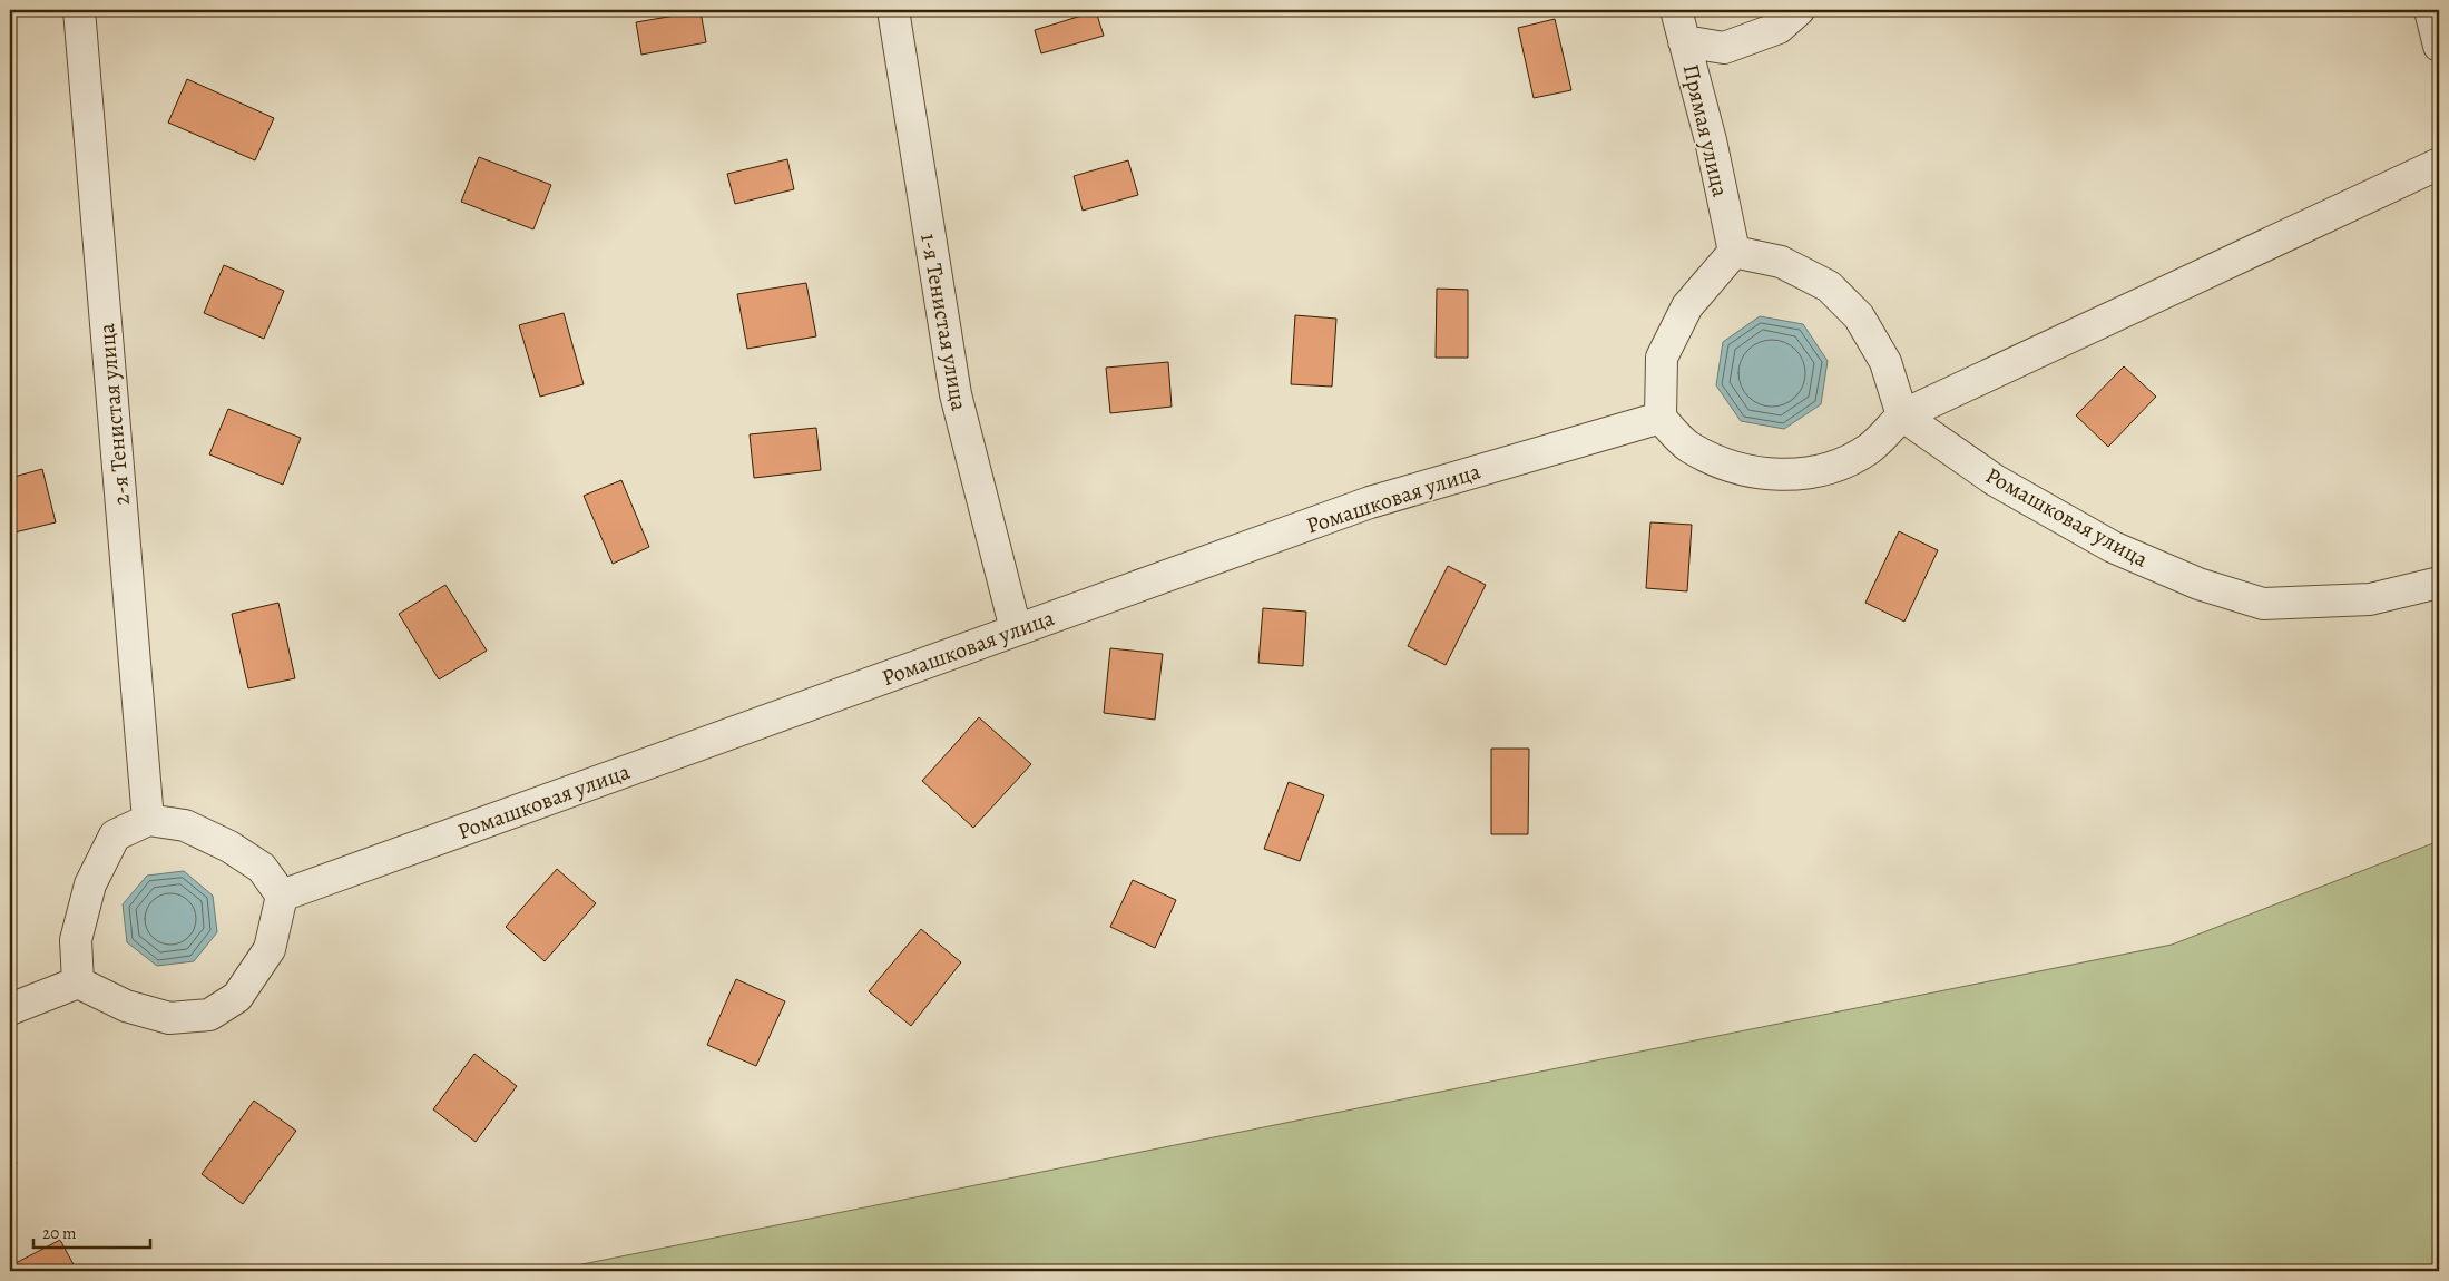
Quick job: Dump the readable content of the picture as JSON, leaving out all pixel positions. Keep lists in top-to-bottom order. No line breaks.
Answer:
{"streets":{"street":["Прямая улица","1-я Тенистая улица","2-я Тенистая улица","Ромашковая улица"]},"crossings":[["1-я Тенистая улица","Ромашковая улица"]],"scale_bar":"20 m"}
